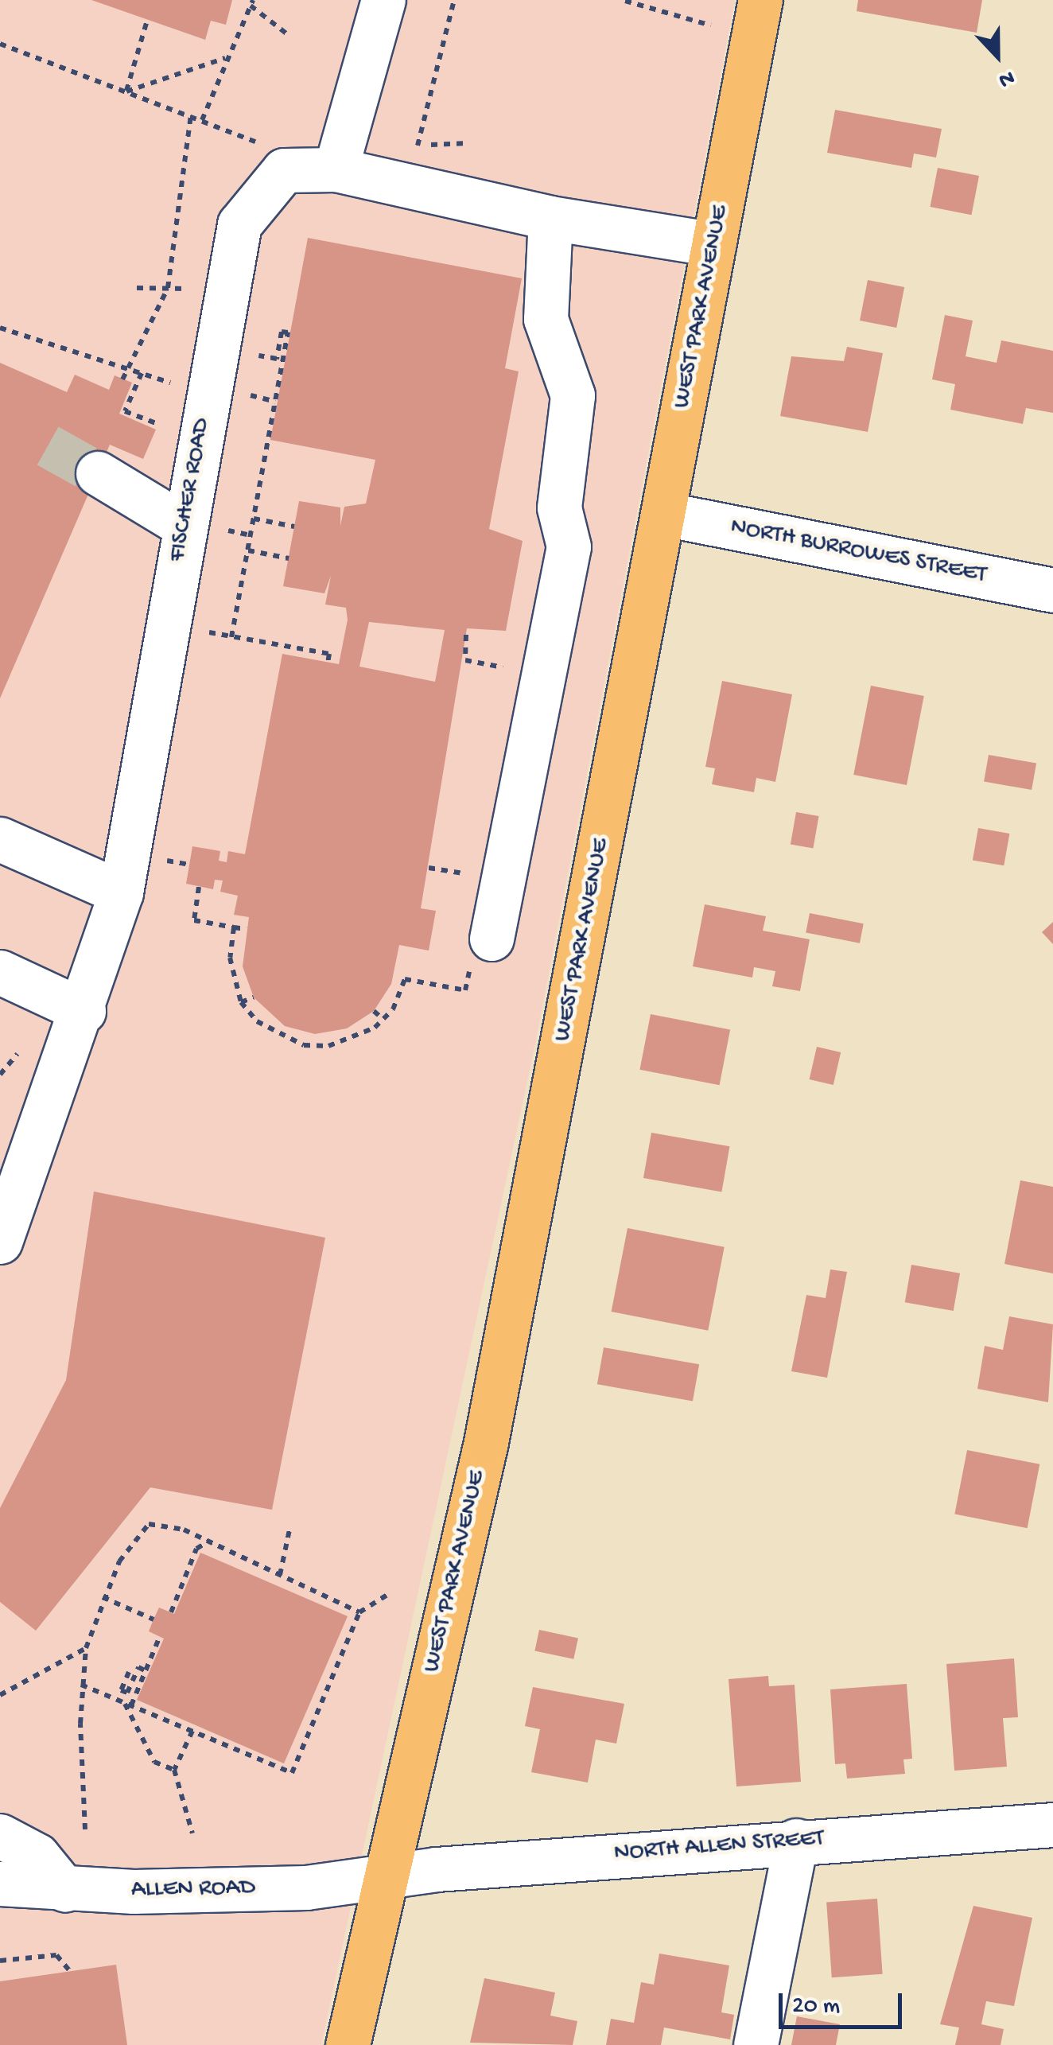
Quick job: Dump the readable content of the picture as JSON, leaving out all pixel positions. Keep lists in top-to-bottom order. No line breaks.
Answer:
{"streets":{"main road":["WEST PARK AVENUE"],"street":["FISCHER ROAD","NORTH BURROWES STREET","NORTH ALLEN STREET","ALLEN ROAD"]},"crossings":[["WEST PARK AVENUE","FISCHER ROAD"],["WEST PARK AVENUE","NORTH BURROWES STREET"],["WEST PARK AVENUE","NORTH ALLEN STREET"],["WEST PARK AVENUE","ALLEN ROAD"],["NORTH ALLEN STREET","ALLEN ROAD"]],"scale_bar":"20 m","north":"bottom"}
